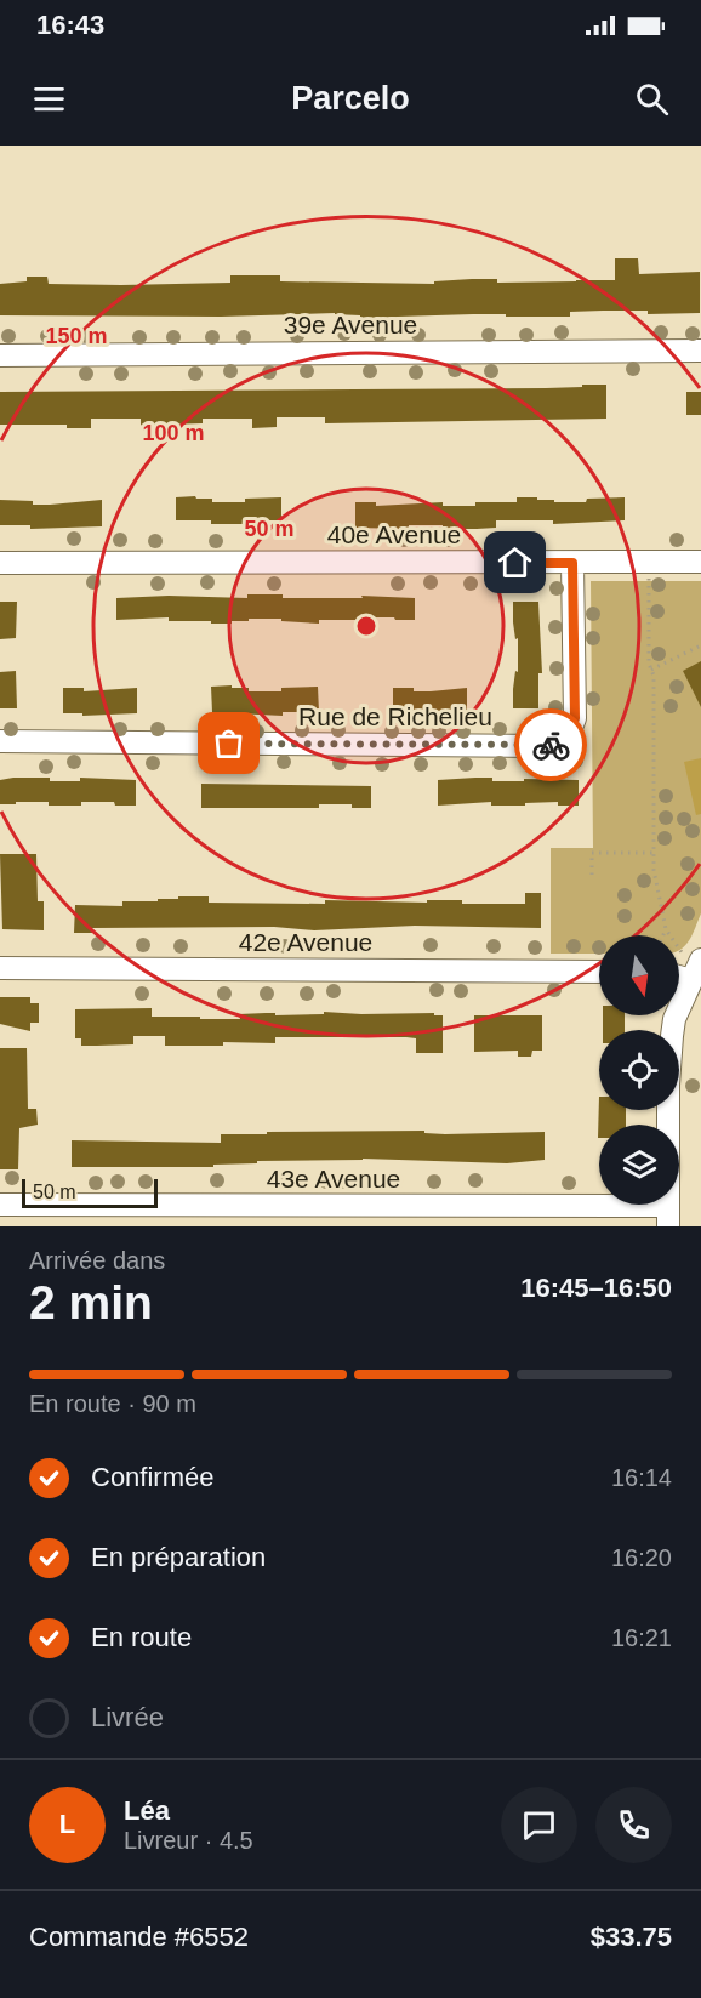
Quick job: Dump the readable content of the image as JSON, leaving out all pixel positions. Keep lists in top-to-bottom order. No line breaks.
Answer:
{"streets":{"street":["39e Avenue","40e Avenue","Rue de Richelieu","42e Avenue","43e Avenue"]},"crossings":[["40e Avenue","Rue de Richelieu"]],"scale_bar":"50 m","north":"bottom","page":{"status":"16:43","header":"Parcelo","scale":"50 m","heading":["2 min","Arrivée dans","16:45–16:50"],"panel":["Léa","Livreur · 4.5","Commande #6552","$33.75"],"bar":"En route · 90 m","list":[["Confirmée","16:14"],["En préparation","16:20"],["En route","16:21"],"Livrée"],"round":"L"},"rings":["150 m","100 m","50 m"]}
